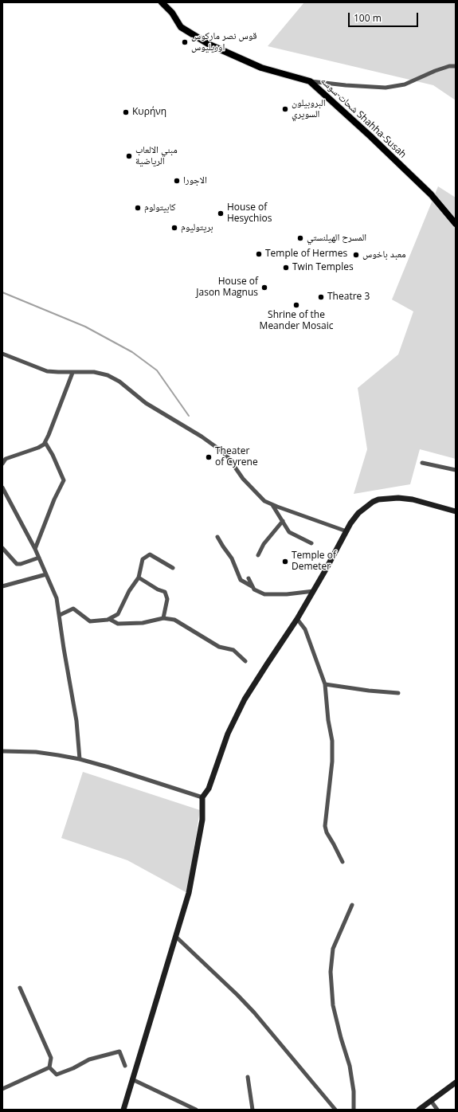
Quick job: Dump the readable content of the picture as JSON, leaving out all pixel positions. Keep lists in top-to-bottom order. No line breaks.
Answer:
{"streets":{"main road":["شحات-سوسه Shahha-Susah"]},"places":["قوس نصر ماركوس اوريليوس","البروبيلون السويري","Κυρήνη","مبني الالعاب الرياضية","الاجورا","كابيتولوم","House of Hesychios","بريتوليوم","المسرح الهيلنستي","Temple of Hermes","معبد باخوس","Twin Temples","House of Jason Magnus","Theatre 3","Shrine of the Meander Mosaic","Theater of Cyrene","Temple of Demeter"],"scale_bar":"100 m"}
